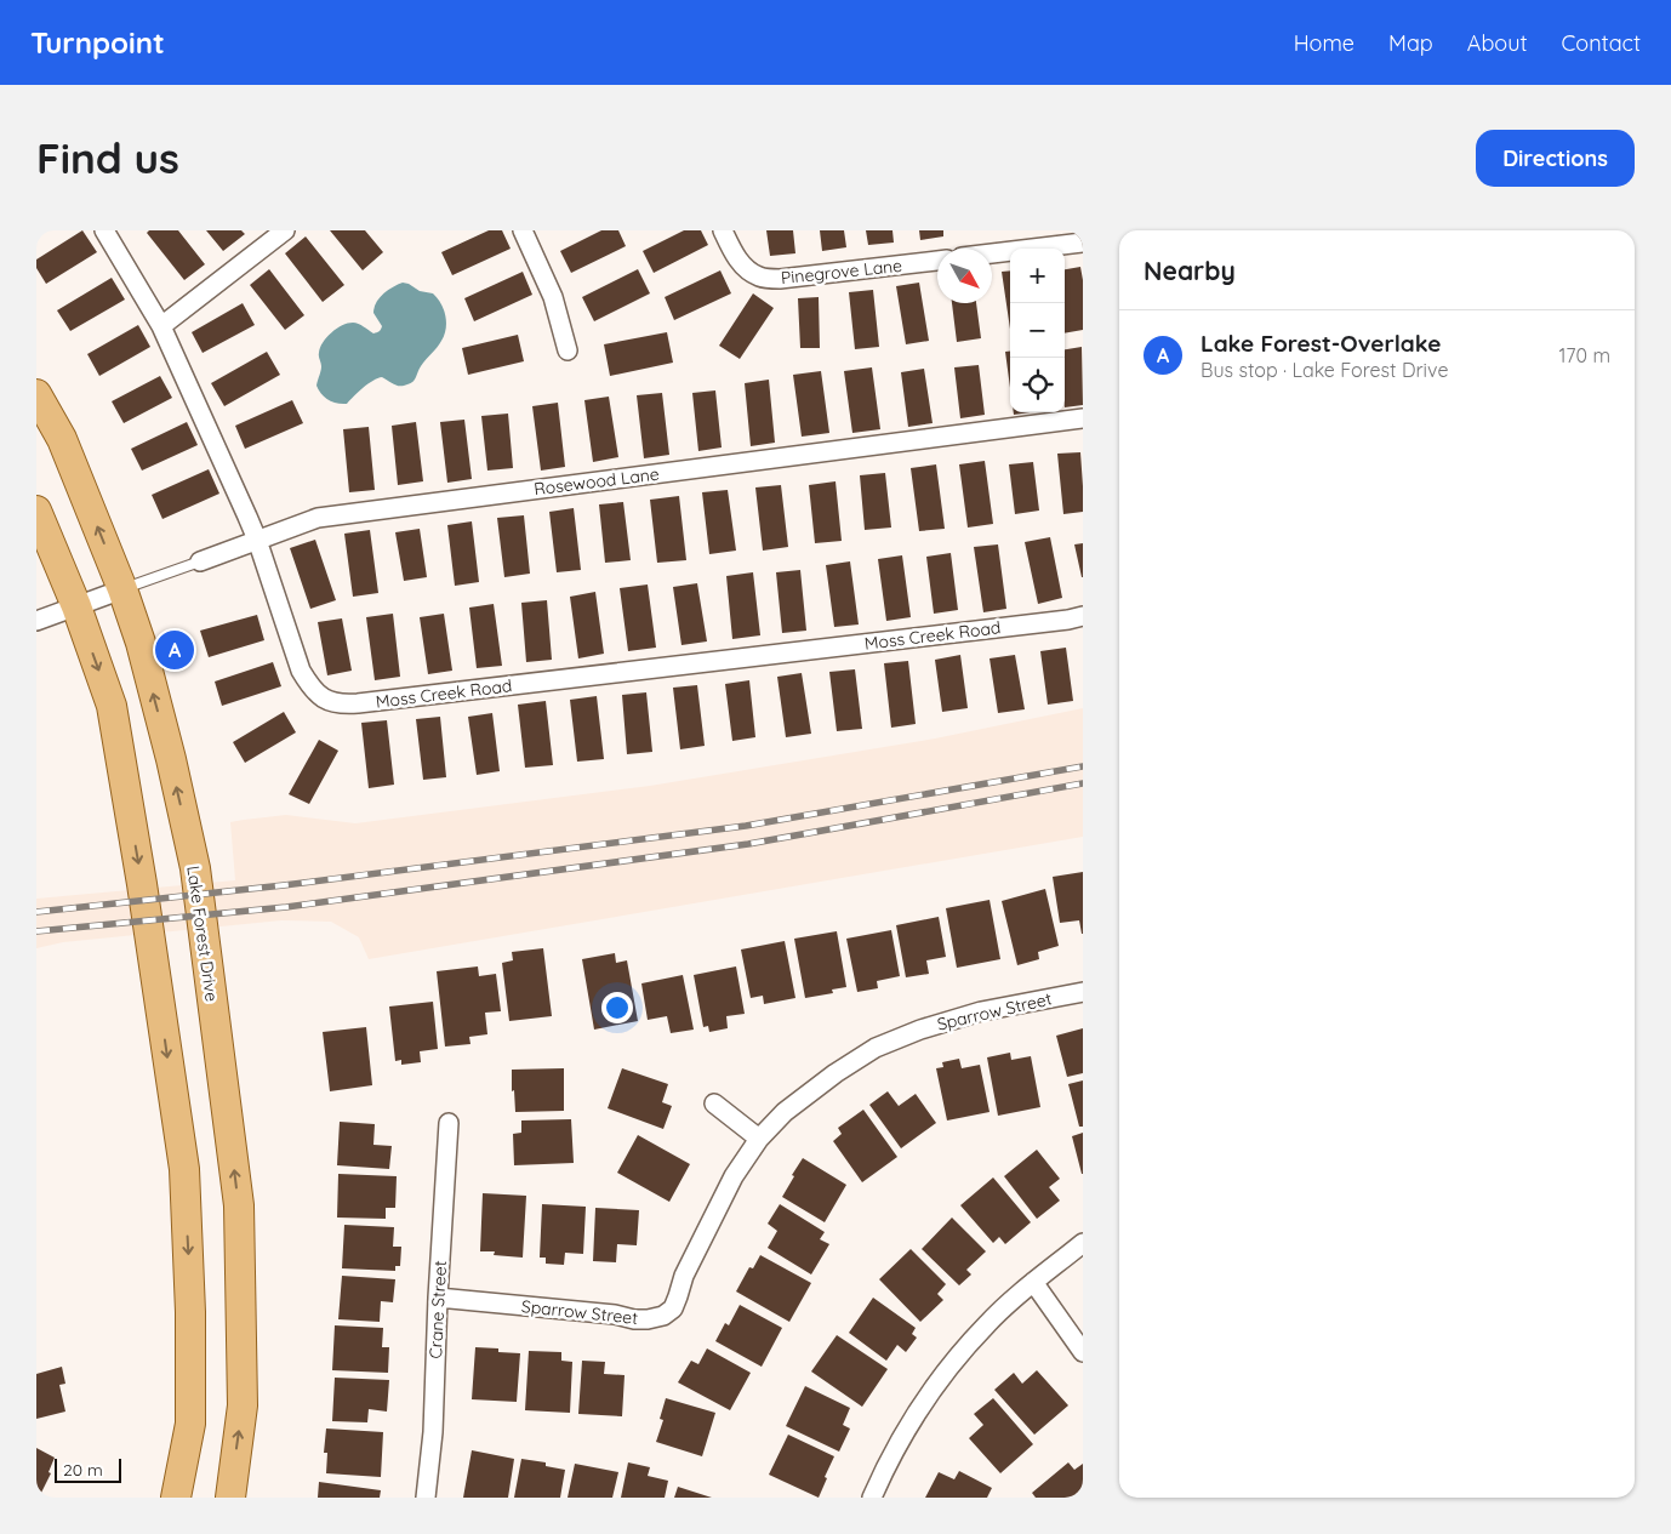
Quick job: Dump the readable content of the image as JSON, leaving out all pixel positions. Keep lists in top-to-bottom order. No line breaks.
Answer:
{"streets":{"main road":["Lake Forest Drive"],"street":["Pinegrove Lane","Rosewood Lane","Moss Creek Road","Sparrow Street","Crane Street"]},"crossings":[["Rosewood Lane","Moss Creek Road"],["Rosewood Lane","Lake Forest Drive"],["Sparrow Street","Crane Street"]],"scale_bar":"20 m","north":"bottom right","page":{"header":"Turnpoint","nav":["Home","Map","About","Contact"],"buttons":"Directions","title":"Find us","heading":"Nearby","map_buttons":["+","−"],"list":[{"mark":"A","name":"Lake Forest-Overlake","note":"Bus stop · Lake Forest Drive","value":"170 m"}],"pins":"A","scale":"20 m"}}
